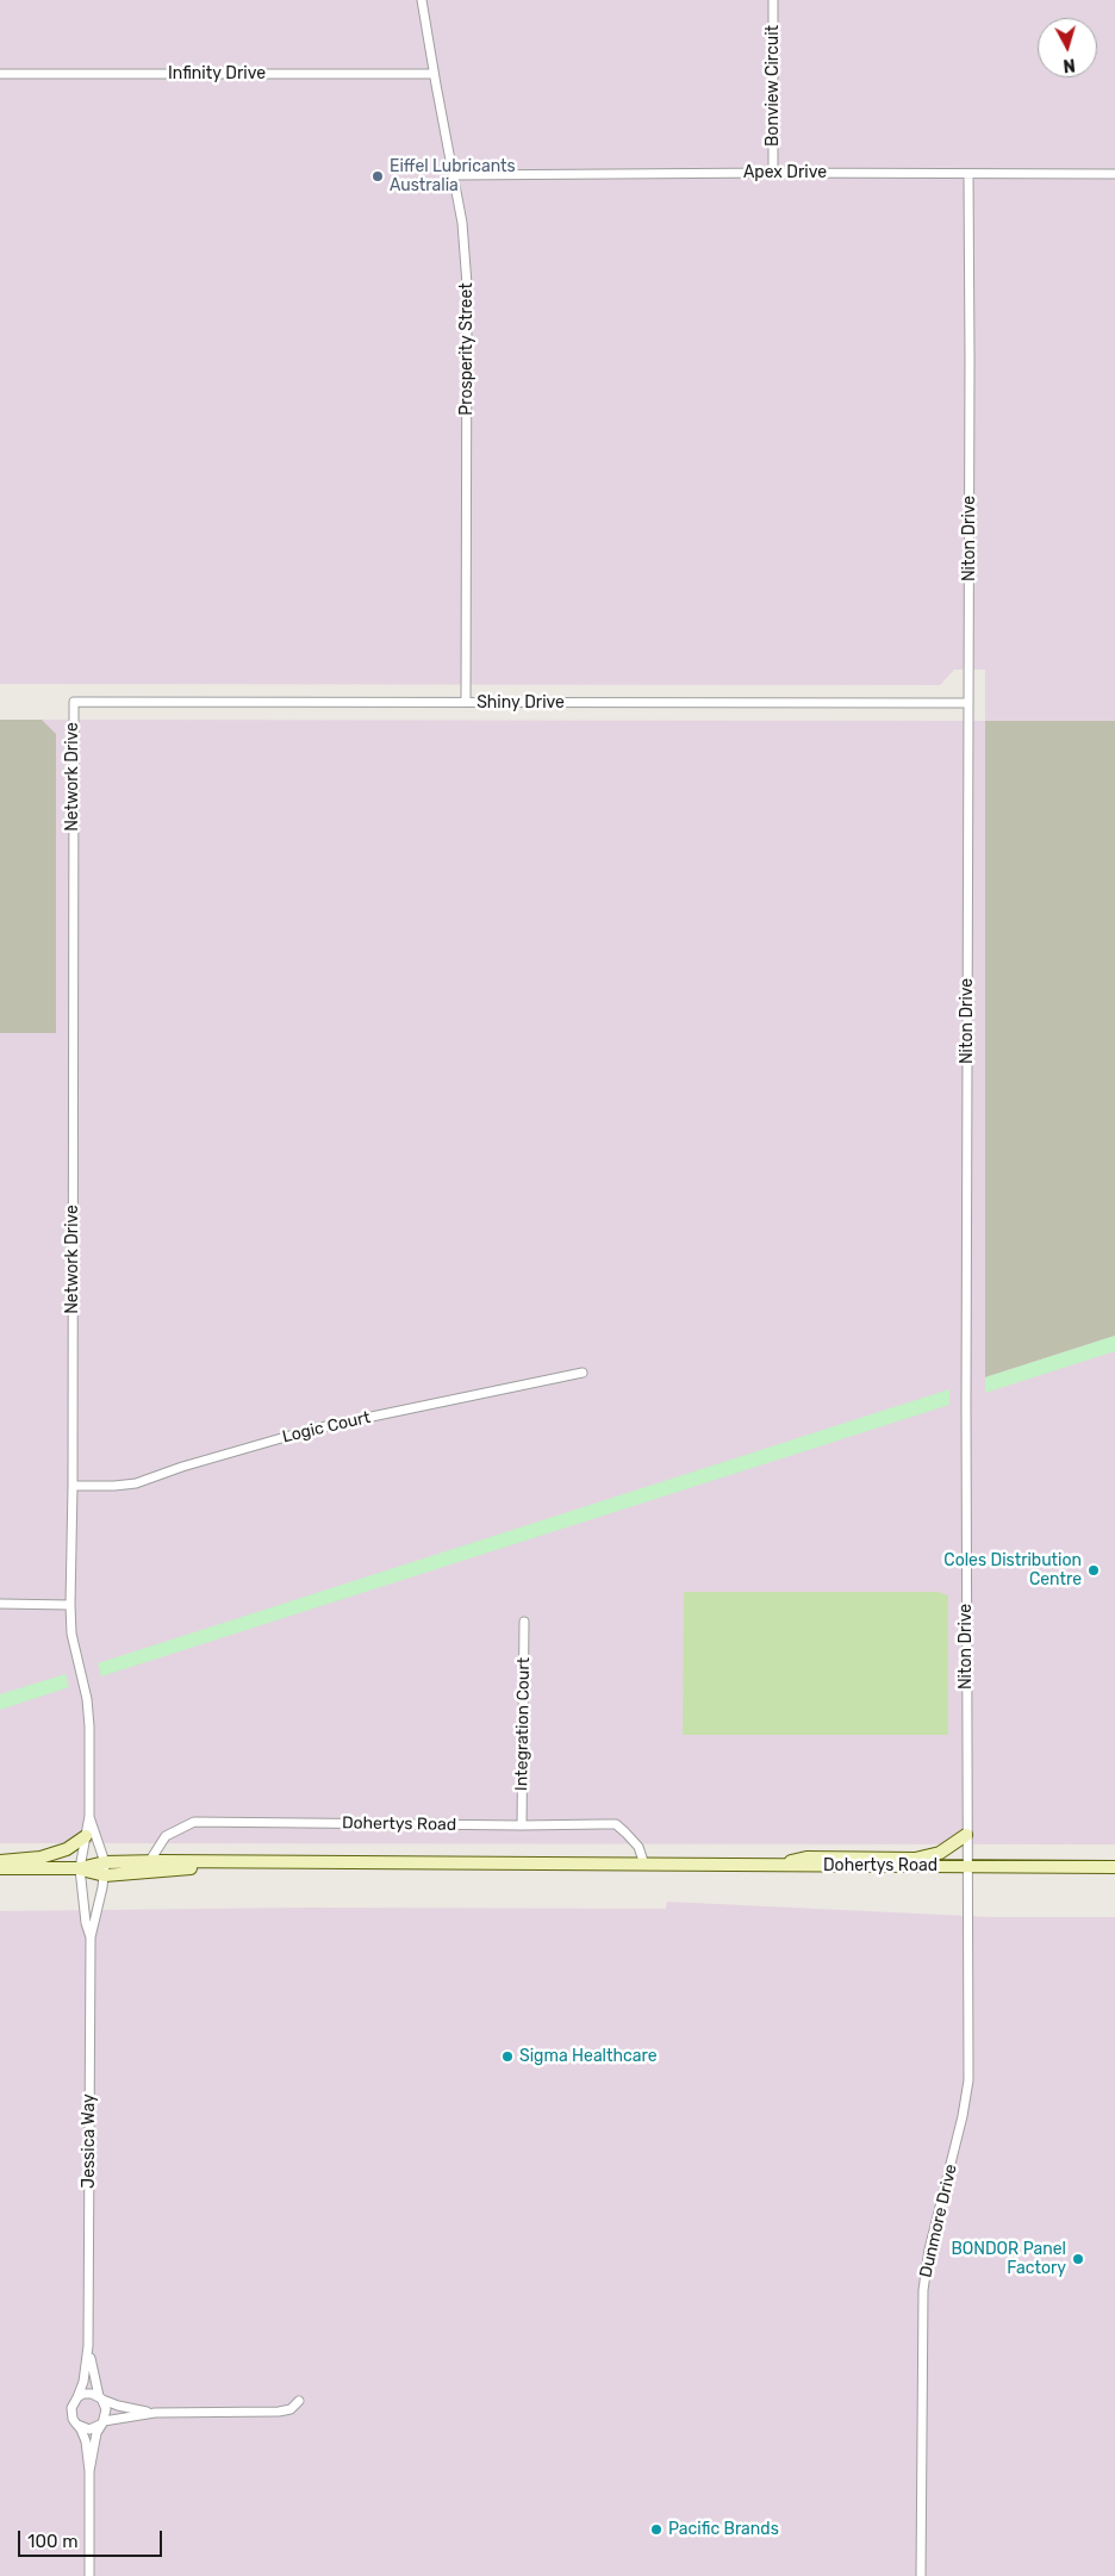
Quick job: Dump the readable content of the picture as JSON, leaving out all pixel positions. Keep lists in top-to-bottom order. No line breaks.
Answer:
{"streets":{"main road":["Dohertys Road"],"street":["Infinity Drive","Bonview Circuit","Apex Drive","Prosperity Street","Niton Drive","Shiny Drive","Network Drive","Logic Court","Integration Court","Jessica Way","Dunmore Drive"]},"crossings":[["Infinity Drive","Prosperity Street"],["Bonview Circuit","Apex Drive"],["Apex Drive","Prosperity Street"],["Apex Drive","Niton Drive"],["Prosperity Street","Shiny Drive"],["Niton Drive","Shiny Drive"],["Niton Drive","Dohertys Road"],["Niton Drive","Dunmore Drive"],["Shiny Drive","Network Drive"],["Network Drive","Logic Court"],["Network Drive","Dohertys Road"],["Network Drive","Jessica Way"],["Integration Court","Dohertys Road"],["Dohertys Road","Jessica Way"],["Dohertys Road","Dunmore Drive"]],"places":["Eiffel Lubricants Australia","Coles Distribution Centre","Sigma Healthcare","BONDOR Panel Factory","Pacific Brands"],"scale_bar":"100 m","north":"bottom"}
